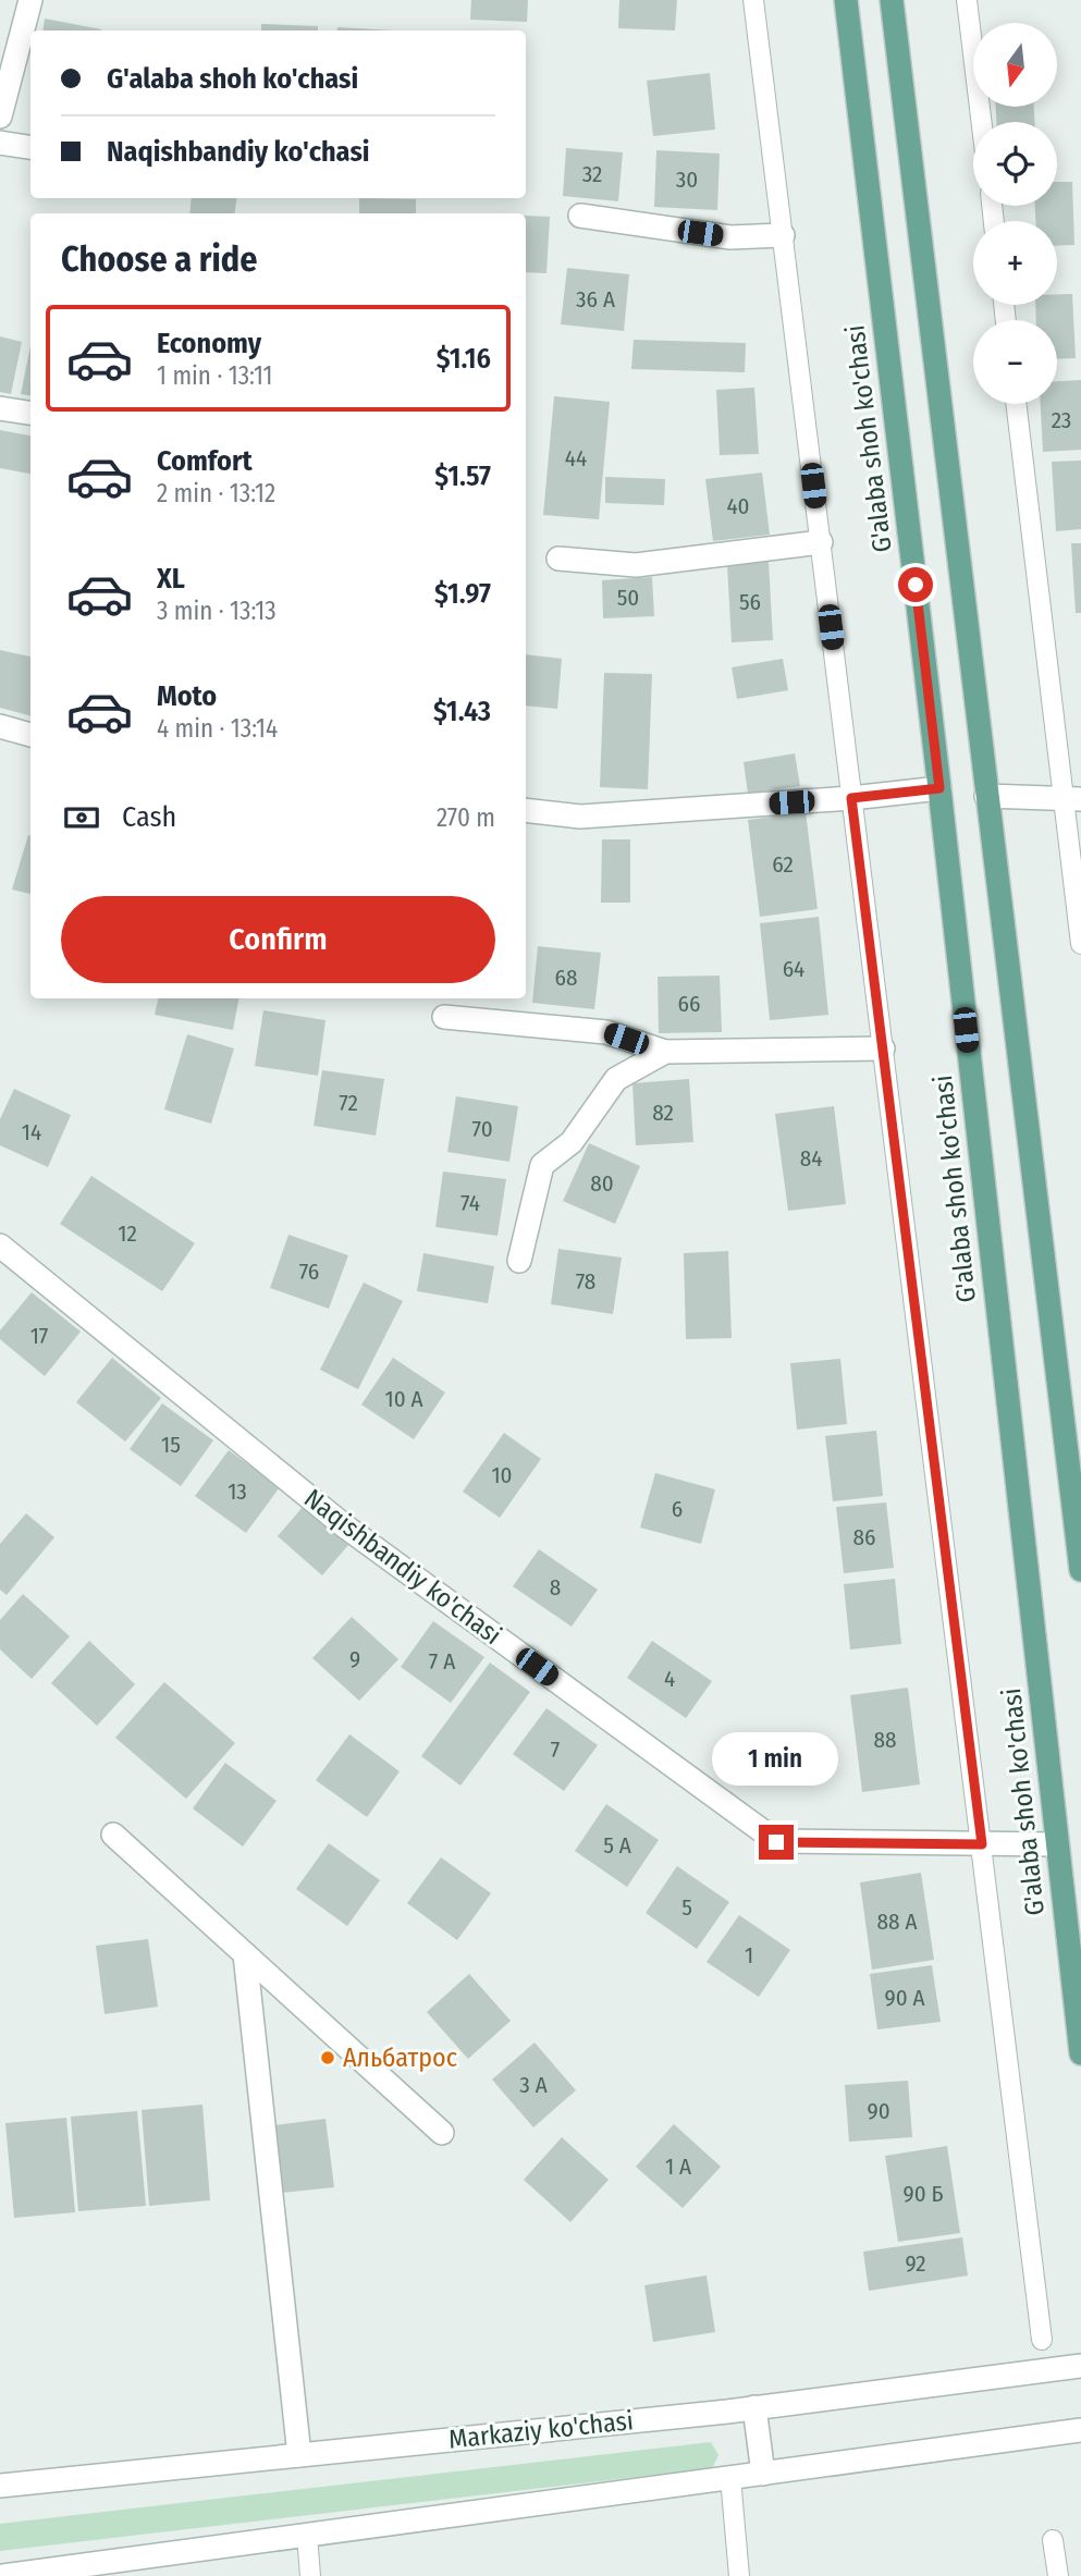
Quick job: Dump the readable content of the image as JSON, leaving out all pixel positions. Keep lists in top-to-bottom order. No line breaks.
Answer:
{"streets":{"main road":["G'alaba shoh ko'chasi"],"street":["Naqishbandiy ko'chasi","Markaziy ko'chasi"]},"crossings":[["G'alaba shoh ko'chasi","Naqishbandiy ko'chasi"]],"places":["Альбатрос"],"house_numbers":["32","30","36 А","23","44","40","50","56","62","64","68","66","72","82","70","14","84","80","74","12","76","78","17","10 А","15","10","13","6","86","8","9","7 А","4","88","7","5 А","5","88 А","1","90 А","3 А","90","1 А","90 Б","92"],"north":"bottom","page":{"map_buttons":["+","−"],"banner":["G'alaba shoh ko'chasi","Naqishbandiy ko'chasi"],"heading":"Choose a ride","list":[{"name":"Economy","note":"1 min · 13:11","value":"$1.16"},{"name":"Comfort","note":"2 min · 13:12","value":"$1.57"},{"name":"XL","note":"3 min · 13:13","value":"$1.97"},{"name":"Moto","note":"4 min · 13:14","value":"$1.43"}],"pay":["Cash","270 m"],"buttons":"Confirm","bubble":"1 min"}}
